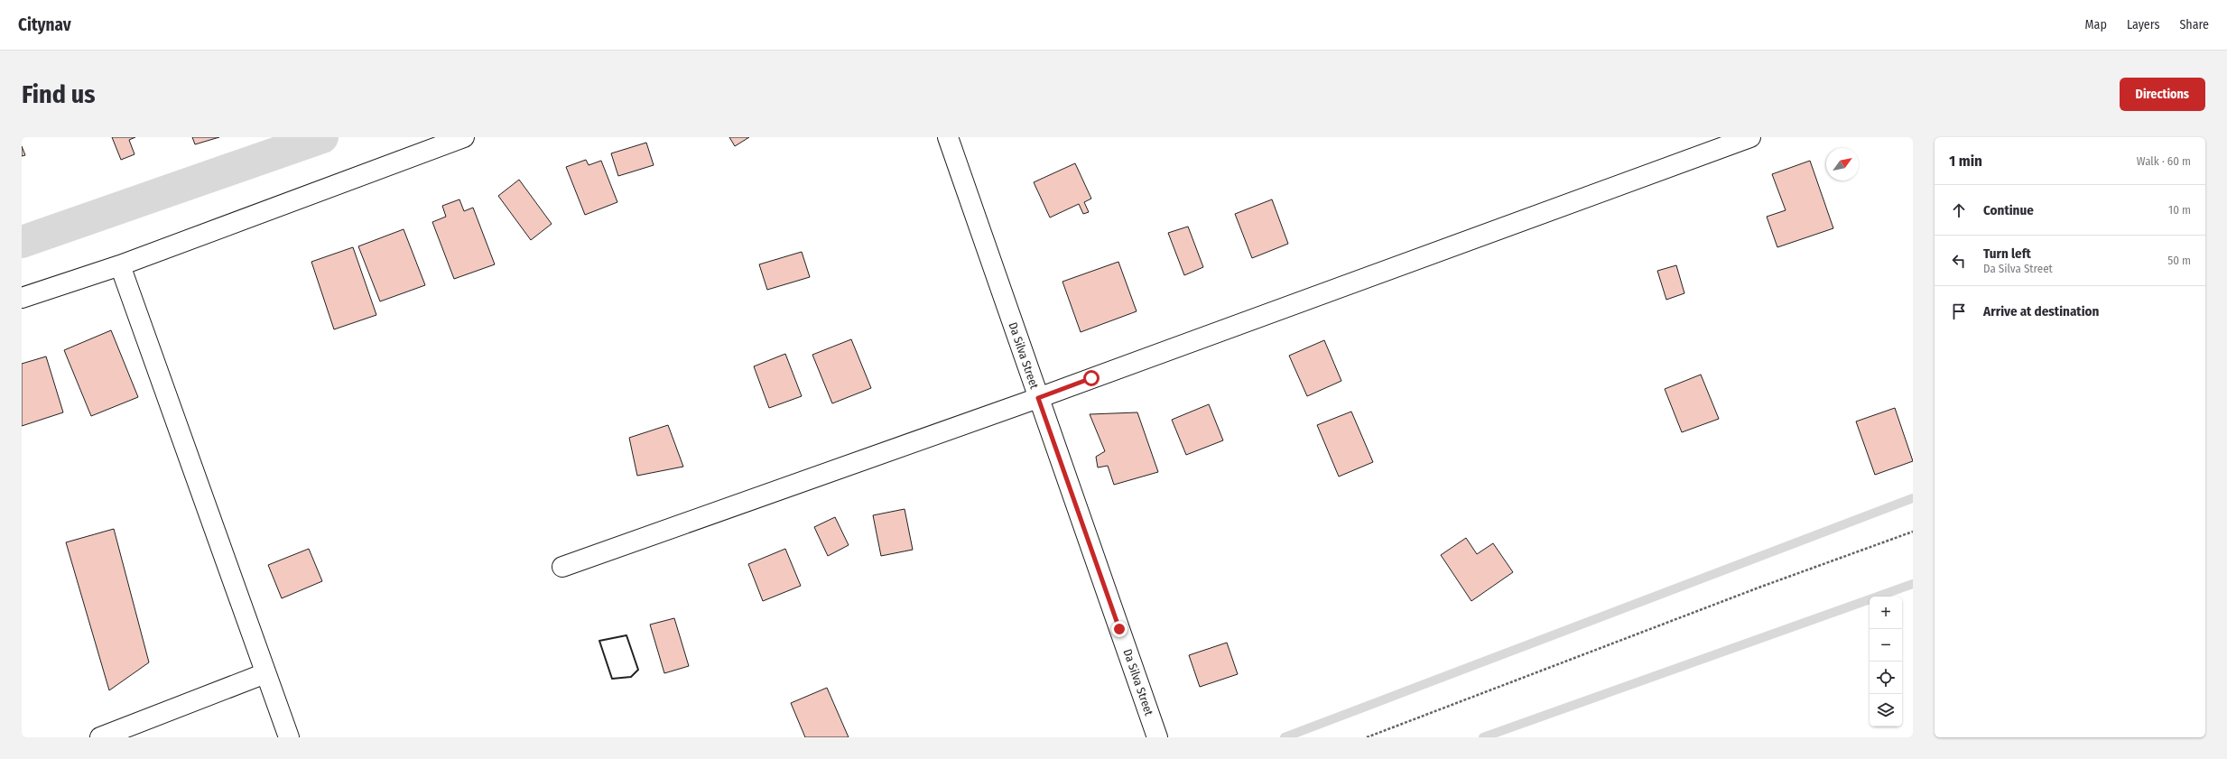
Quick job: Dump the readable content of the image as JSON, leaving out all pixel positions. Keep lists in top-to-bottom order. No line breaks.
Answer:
{"streets":{"street":["Da Silva Street"]},"north":"top right","page":{"header":"Citynav","nav":["Map","Layers","Share"],"buttons":"Directions","title":"Find us","heading":["1 min","Walk · 60 m"],"list":[["Continue","10 m"],["Turn left","Da Silva Street","50 m"],"Arrive at destination"],"map_buttons":["+","−"]}}
